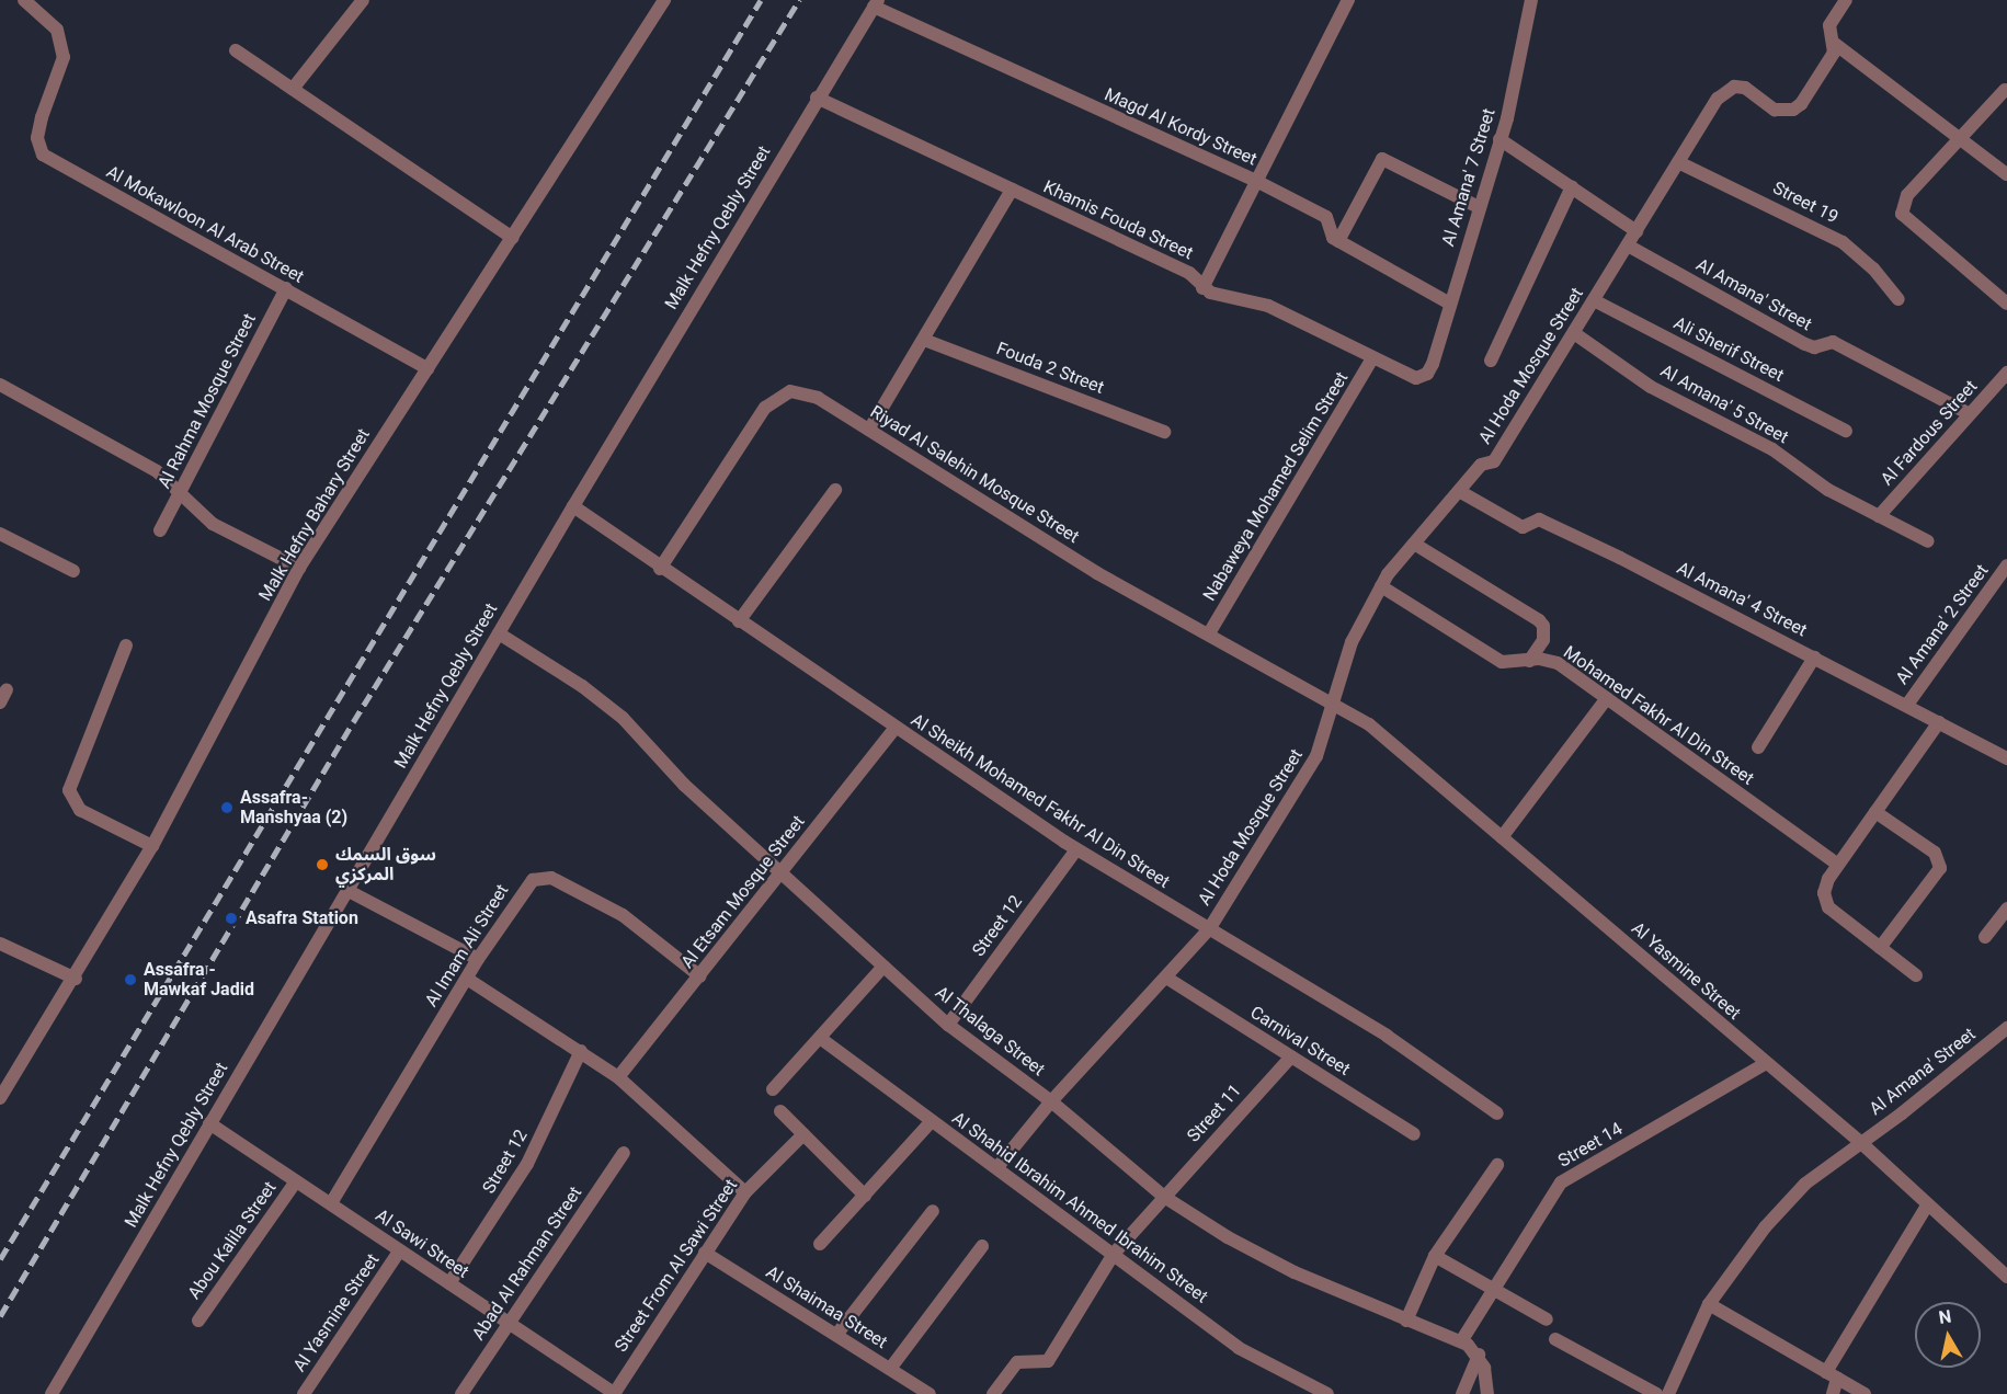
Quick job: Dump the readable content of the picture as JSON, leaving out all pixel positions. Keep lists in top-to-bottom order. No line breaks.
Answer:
{"streets":{"street":["Magd Al Kordy Street","Al Amana' 7 Street","Street 19","Khamis Fouda Street","Al Mokawloon Al Arab Street","Malk Hefny Qebly Street","Al Amana' Street","Ali Sherif Street","Al Hoda Mosque Street","Fouda 2 Street","Al Rahma Mosque Street","Al Amana' 5 Street","Al Fardous Street","Riyad Al Salehin Mosque Street","Nabaweya Mohamed Selim Street","Malk Hefny Bahary Street","Al Amana' 4 Street","Al Amana' 2 Street","Mohamed Fakhr Al Din Street","Al Sheikh Mohamed Fakhr Al Din Street","Al Etsam Mosque Street","Street 12","Al Imam Ali Street","Al Yasmine Street","Al Thalaga Street","Carnival Street","Street 11","Street 14","Al Shahid Ibrahim Ahmed Ibrahim Street","Abou Kalila Street","Al Sawi Street","Abad Al Rahman Street","Street From Al Sawi Street","Al Shaimaa Street"]},"crossings":[["Magd Al Kordy Street","Al Amana' 7 Street"],["Magd Al Kordy Street","Malk Hefny Qebly Street"],["Al Amana' 7 Street","Khamis Fouda Street"],["Street 19","Al Hoda Mosque Street"],["Khamis Fouda Street","Malk Hefny Qebly Street"],["Khamis Fouda Street","Nabaweya Mohamed Selim Street"],["Al Mokawloon Al Arab Street","Al Rahma Mosque Street"],["Al Mokawloon Al Arab Street","Malk Hefny Bahary Street"],["Malk Hefny Qebly Street","Al Sheikh Mohamed Fakhr Al Din Street"],["Malk Hefny Qebly Street","Al Thalaga Street"],["Malk Hefny Qebly Street","Al Sawi Street"],["Al Amana' Street","Al Hoda Mosque Street"],["Al Amana' Street","Al Fardous Street"],["Al Amana' Street","Al Yasmine Street"],["Ali Sherif Street","Al Hoda Mosque Street"],["Al Hoda Mosque Street","Al Amana' 5 Street"],["Al Hoda Mosque Street","Riyad Al Salehin Mosque Street"],["Al Hoda Mosque Street","Al Amana' 4 Street"],["Al Hoda Mosque Street","Mohamed Fakhr Al Din Street"],["Al Hoda Mosque Street","Al Sheikh Mohamed Fakhr Al Din Street"],["Al Hoda Mosque Street","Al Yasmine Street"],["Al Hoda Mosque Street","Al Thalaga Street"],["Al Hoda Mosque Street","Carnival Street"],["Al Hoda Mosque Street","Al Shahid Ibrahim Ahmed Ibrahim Street"],["Al Amana' 5 Street","Al Fardous Street"],["Riyad Al Salehin Mosque Street","Nabaweya Mohamed Selim Street"],["Riyad Al Salehin Mosque Street","Al Sheikh Mohamed Fakhr Al Din Street"],["Riyad Al Salehin Mosque Street","Al Yasmine Street"],["Al Amana' 4 Street","Al Amana' 2 Street"],["Al Sheikh Mohamed Fakhr Al Din Street","Al Etsam Mosque Street"],["Al Sheikh Mohamed Fakhr Al Din Street","Street 12"],["Al Etsam Mosque Street","Al Imam Ali Street"],["Al Etsam Mosque Street","Al Thalaga Street"],["Street 12","Al Thalaga Street"],["Street 12","Al Sawi Street"],["Al Imam Ali Street","Al Sawi Street"],["Al Yasmine Street","Street 14"],["Al Yasmine Street","Al Sawi Street"],["Al Thalaga Street","Street 11"],["Al Thalaga Street","Street 14"],["Carnival Street","Street 11"],["Street 11","Al Shahid Ibrahim Ahmed Ibrahim Street"],["Abou Kalila Street","Al Sawi Street"],["Al Sawi Street","Abad Al Rahman Street"],["Al Sawi Street","Street From Al Sawi Street"],["Street From Al Sawi Street","Al Shaimaa Street"]],"places":["Assafra- Manshyaa (2)","سوق السمك المركزي","Asafra Station","Assafra - Mawkaf Jadid"],"north":"top"}
